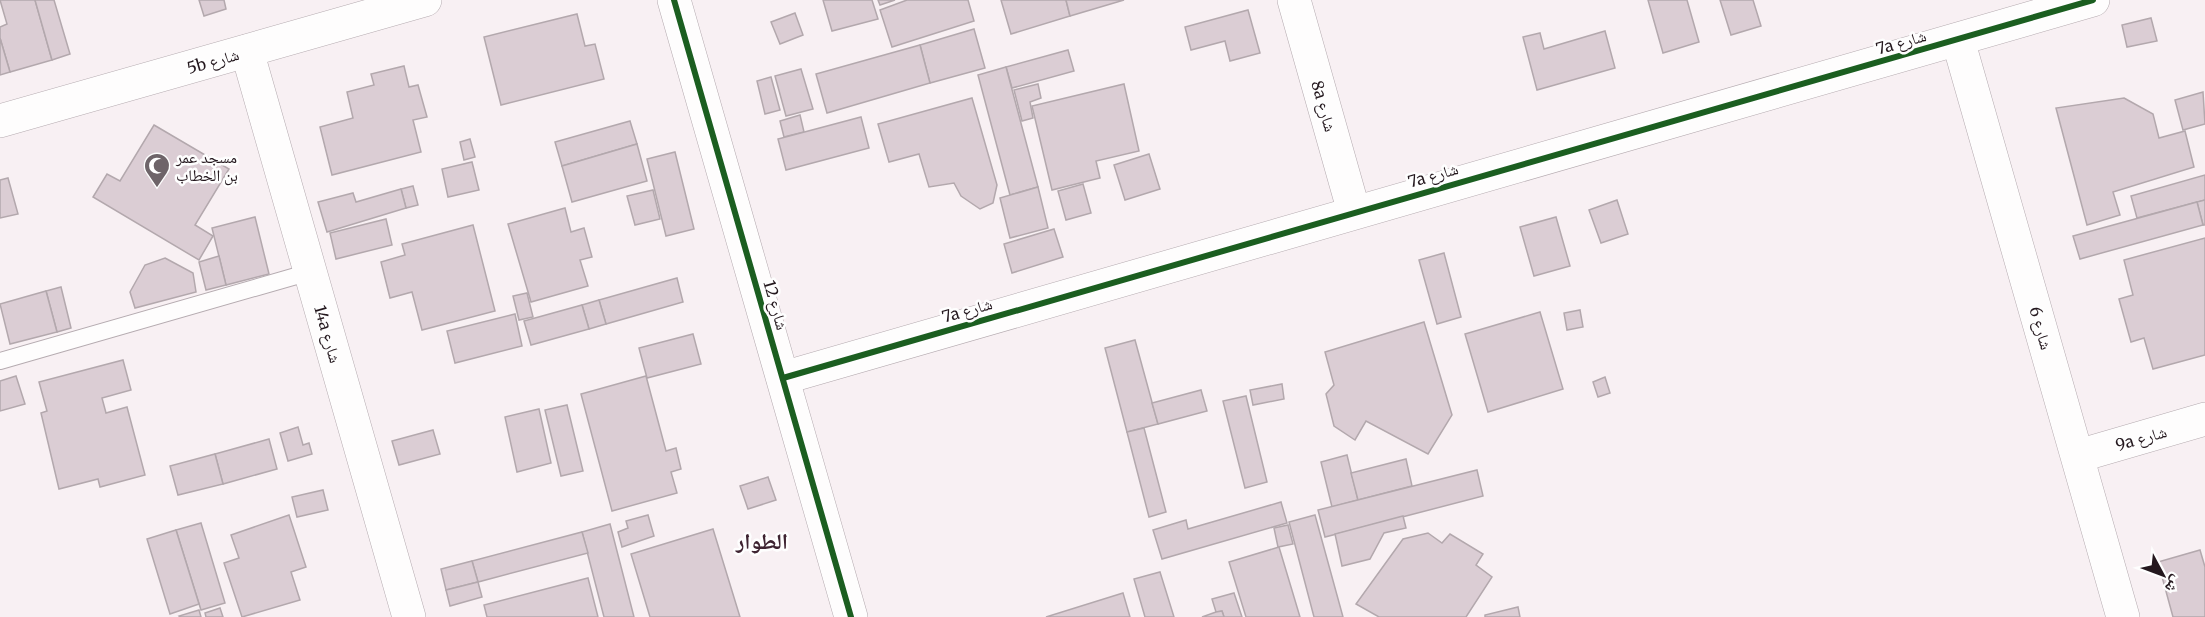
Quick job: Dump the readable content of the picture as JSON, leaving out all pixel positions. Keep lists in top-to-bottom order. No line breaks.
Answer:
{"streets":{"street":["7a شارع","5b شارع","8a شارع","شارع 12","شارع 6","14a شارع","9a شارع"]},"crossings":[["7a شارع","8a شارع"],["7a شارع","شارع 12"],["7a شارع","شارع 6"],["5b شارع","14a شارع"],["شارع 6","9a شارع"]],"districts":["الطوار"],"places":{"mosque":["مسجد عمر بن الخطاب"]},"north":"bottom right"}
